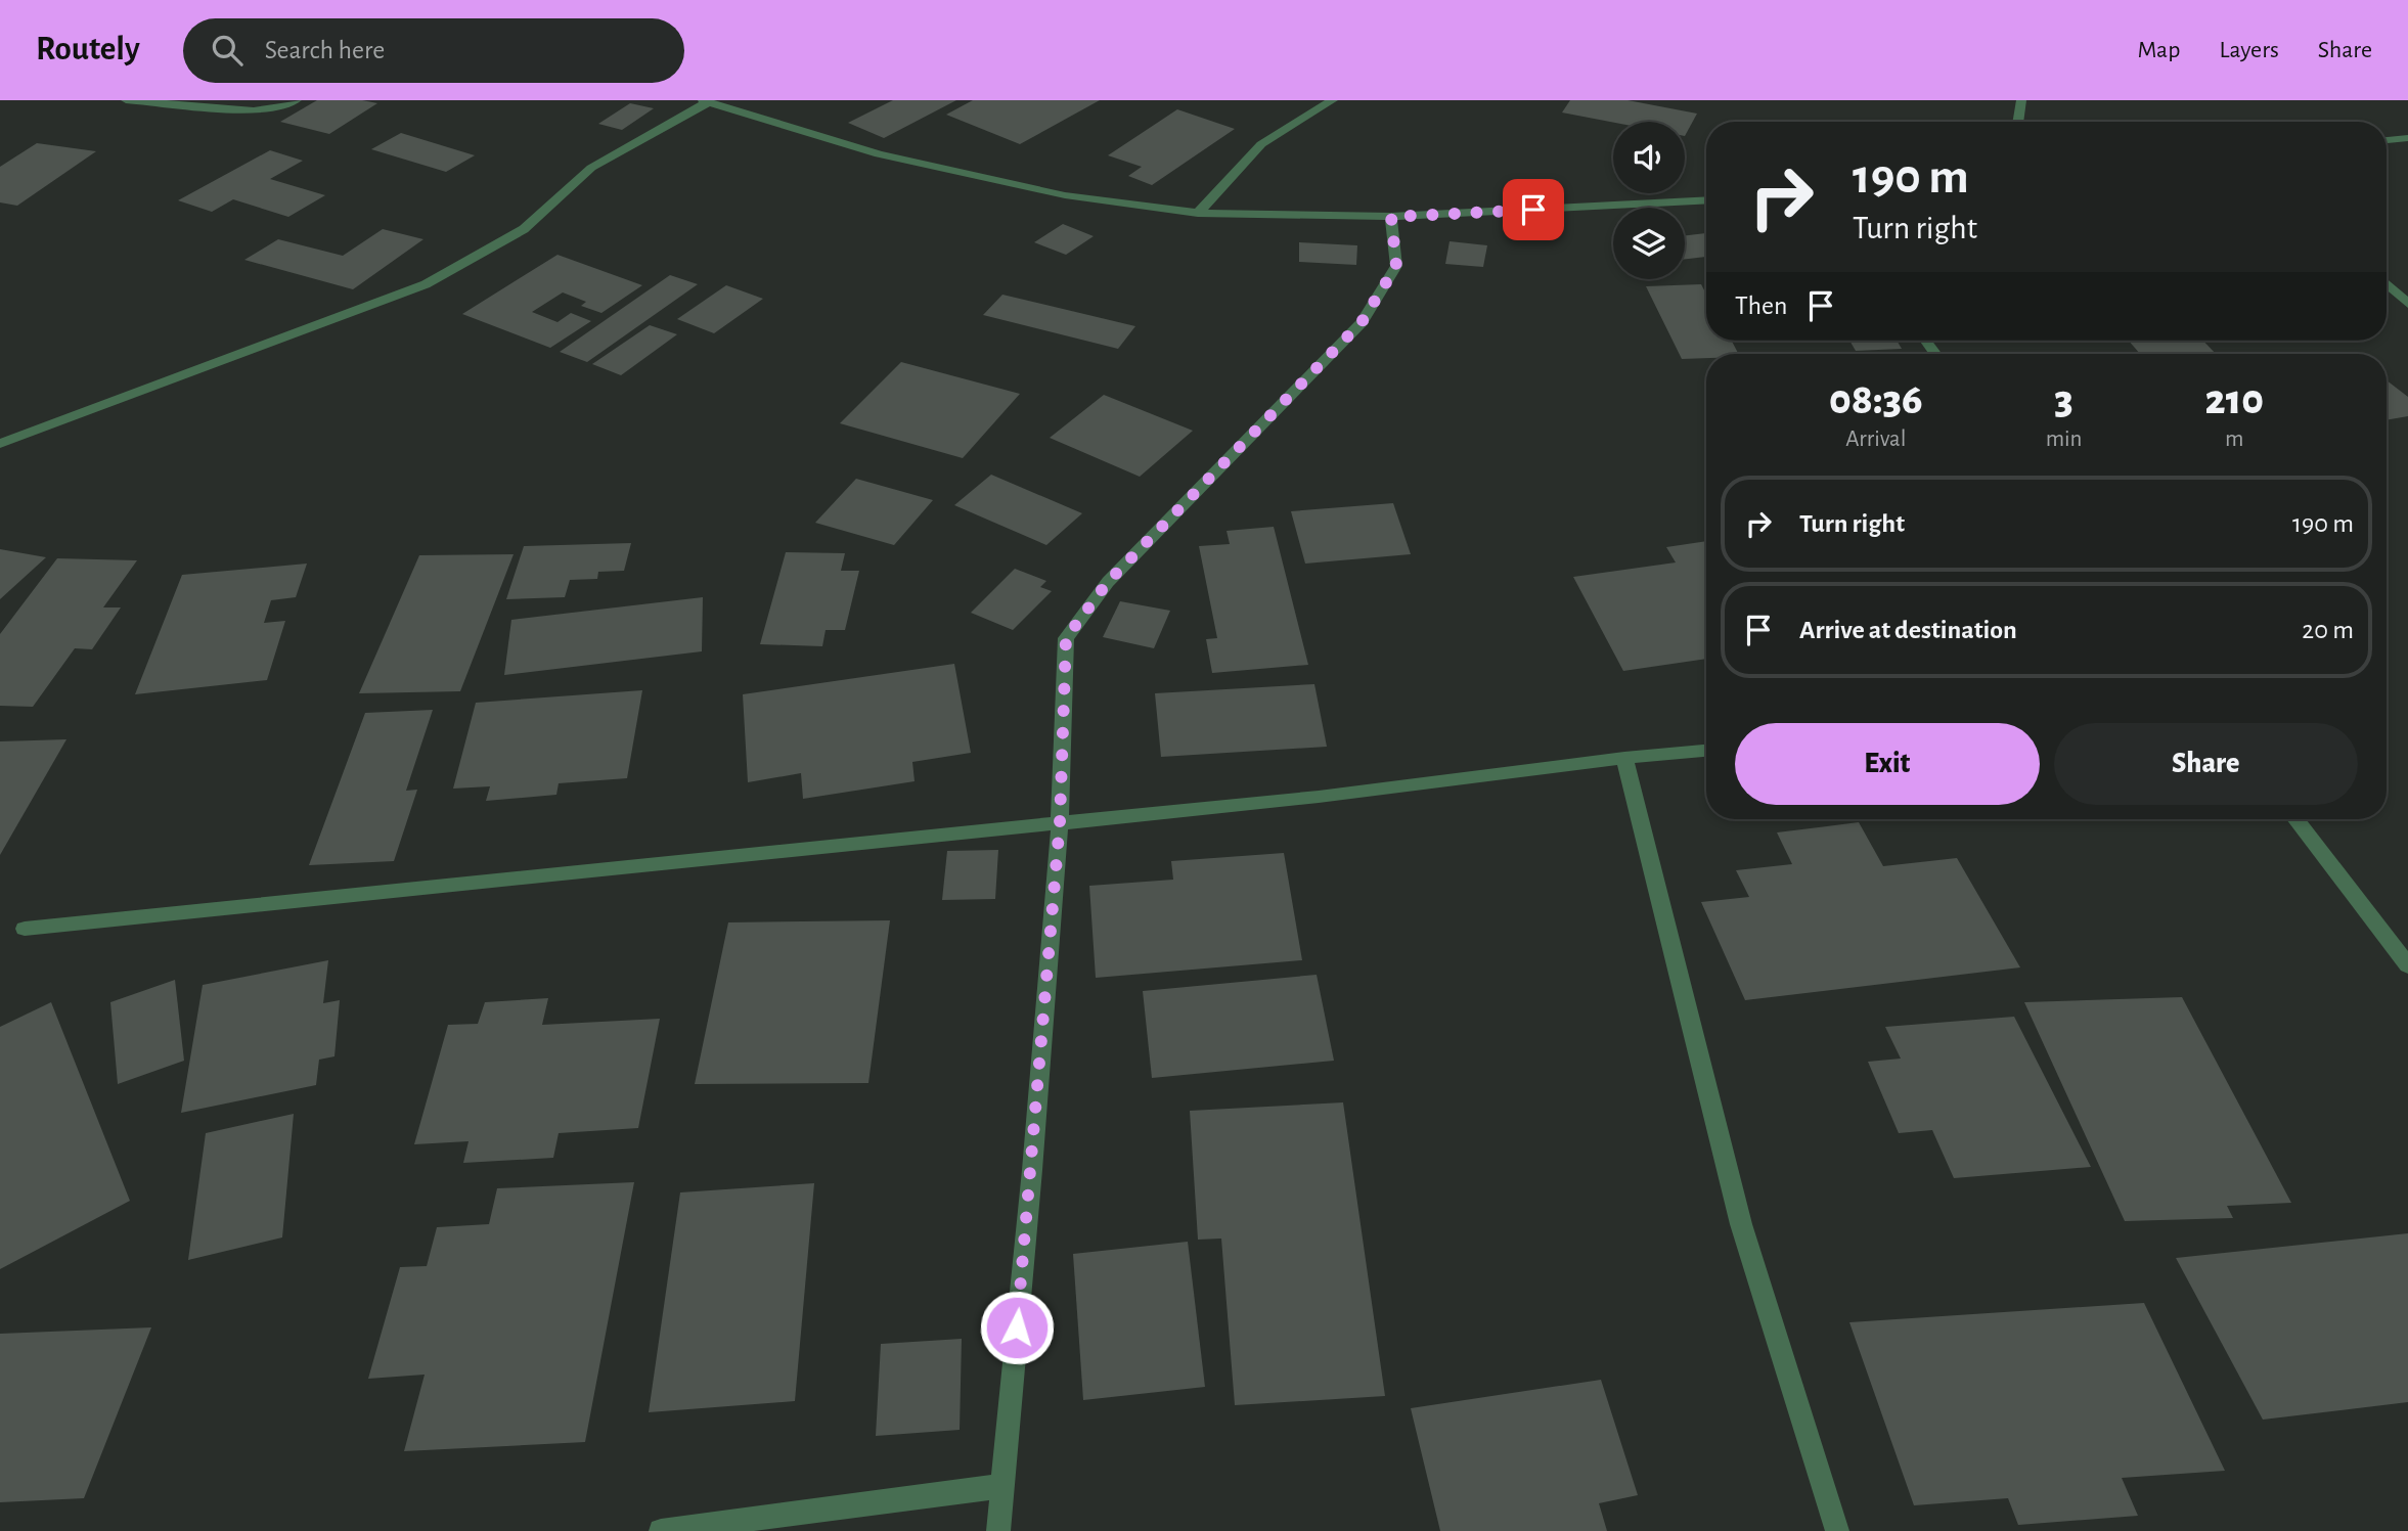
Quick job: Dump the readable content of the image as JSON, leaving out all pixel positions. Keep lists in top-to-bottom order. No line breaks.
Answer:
{"page":{"header":"Routely","search":"Search here","nav":["Map","Layers","Share"],"turn":["190 m","Turn right"],"then":"Then","eta":["08:36","Arrival","3","min","210","m"],"list":[{"name":"Turn right","value":"190 m"},{"name":"Arrive at destination","value":"20 m"}],"buttons":["Exit","Share"]}}
